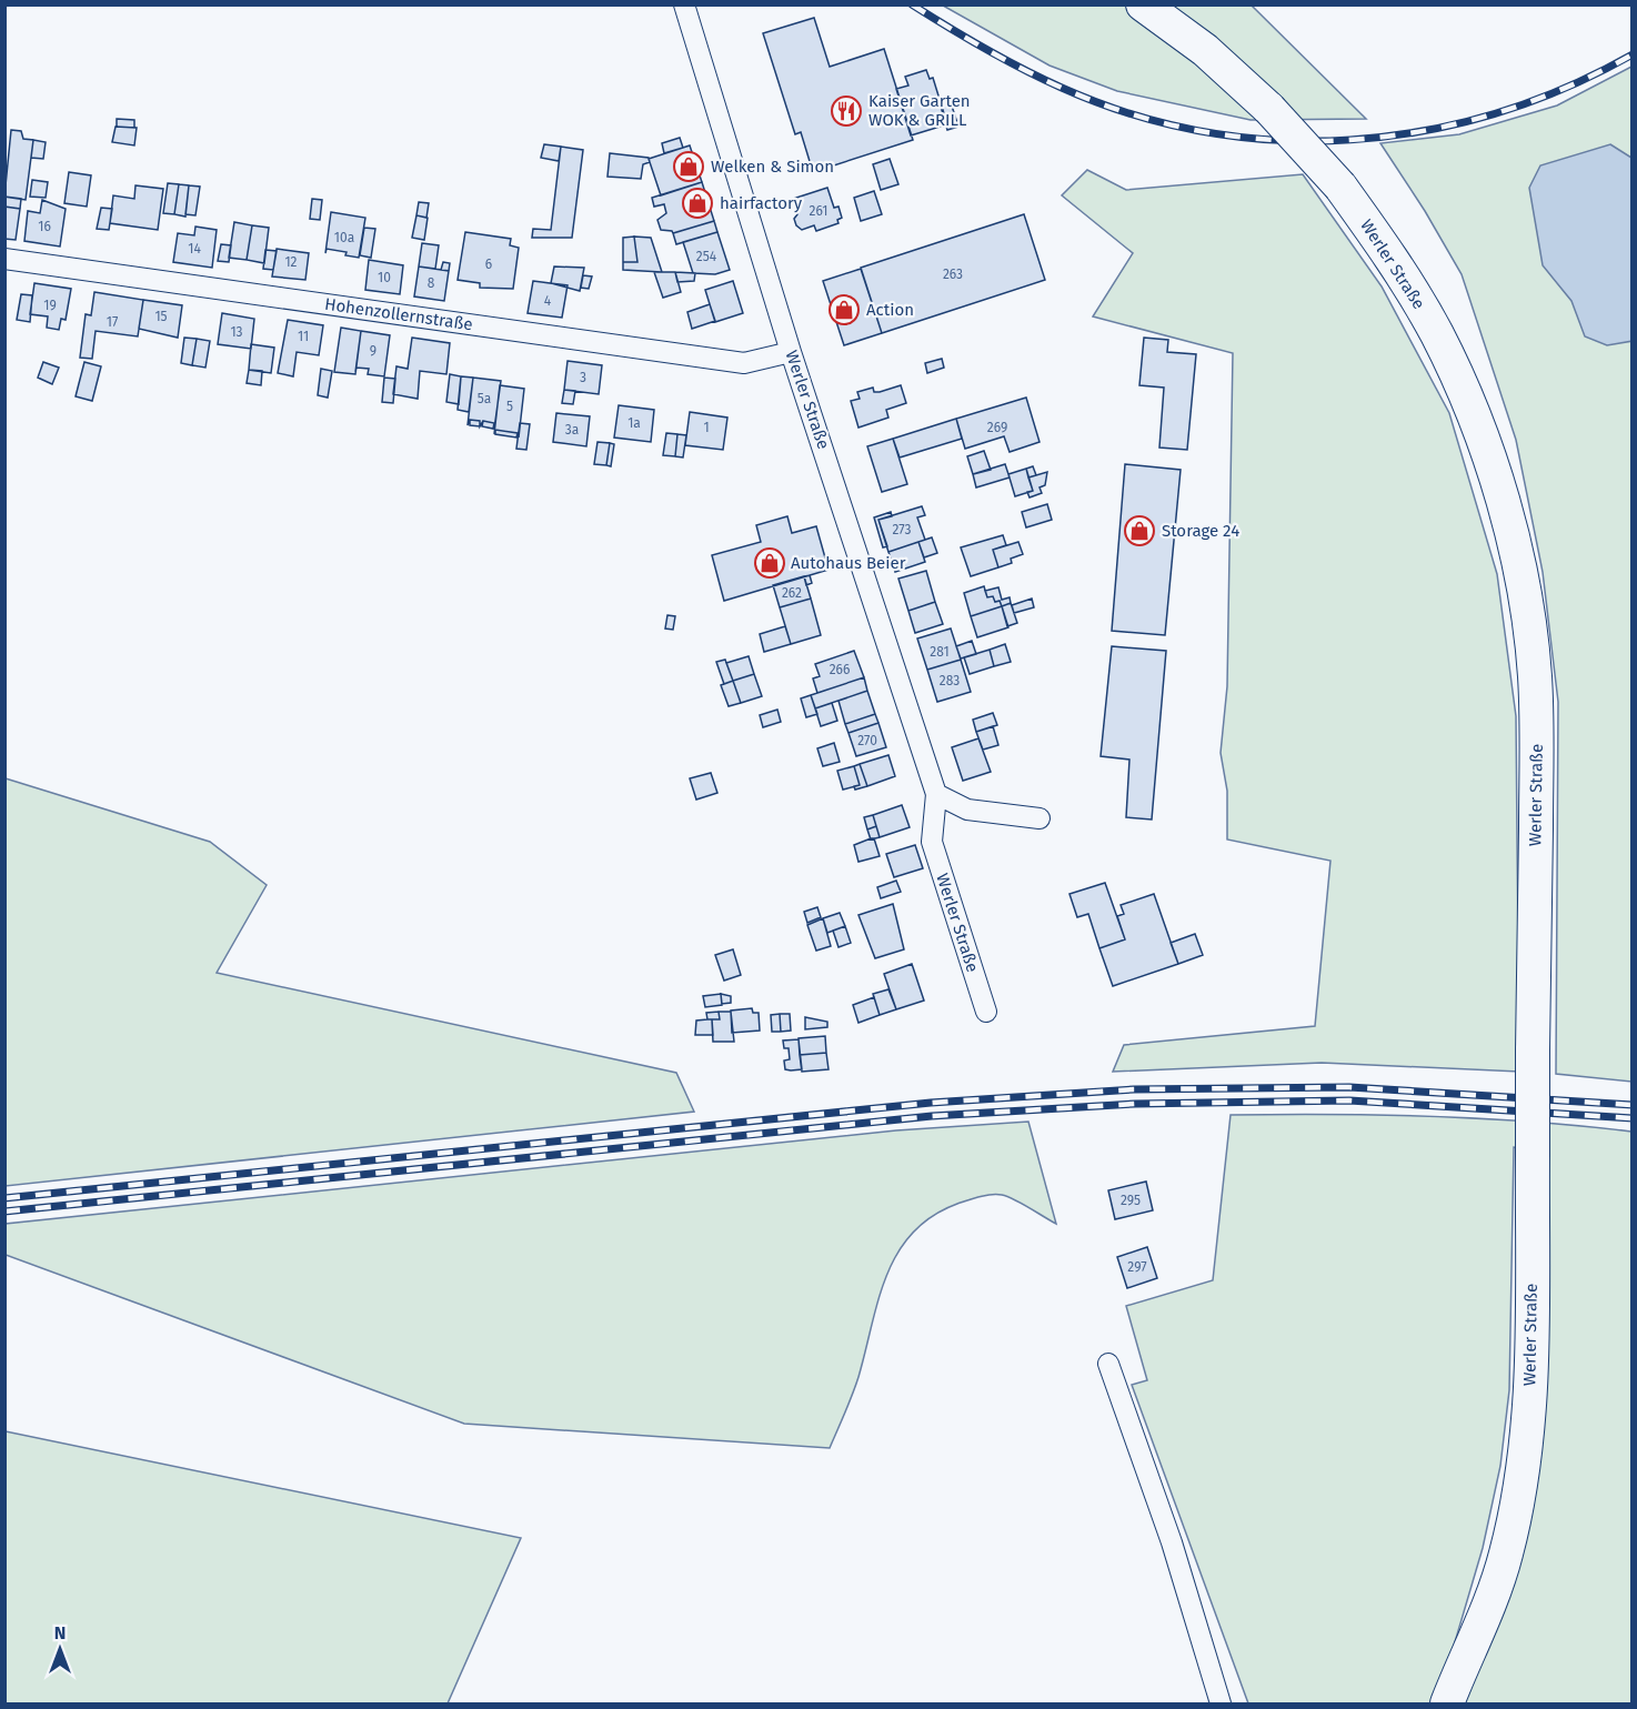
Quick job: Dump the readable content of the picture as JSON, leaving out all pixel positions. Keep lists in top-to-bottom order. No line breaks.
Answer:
{"streets":{"main road":["Werler Straße"],"street":["Hohenzollernstraße"]},"crossings":[["Werler Straße","Hohenzollernstraße"]],"places":{"restaurant":["Kaiser Garten WOK & GRILL"],"shop":["Welken & Simon","hairfactory","Action","Storage 24","Autohaus Beier"]},"house_numbers":["261","16","10a","14","254","12","6","263","10","8","4","19","15","17","13","11","9","3","5a","5","1a","1","269","3a","273","262","281","266","283","270","295","297"],"north":"top"}
